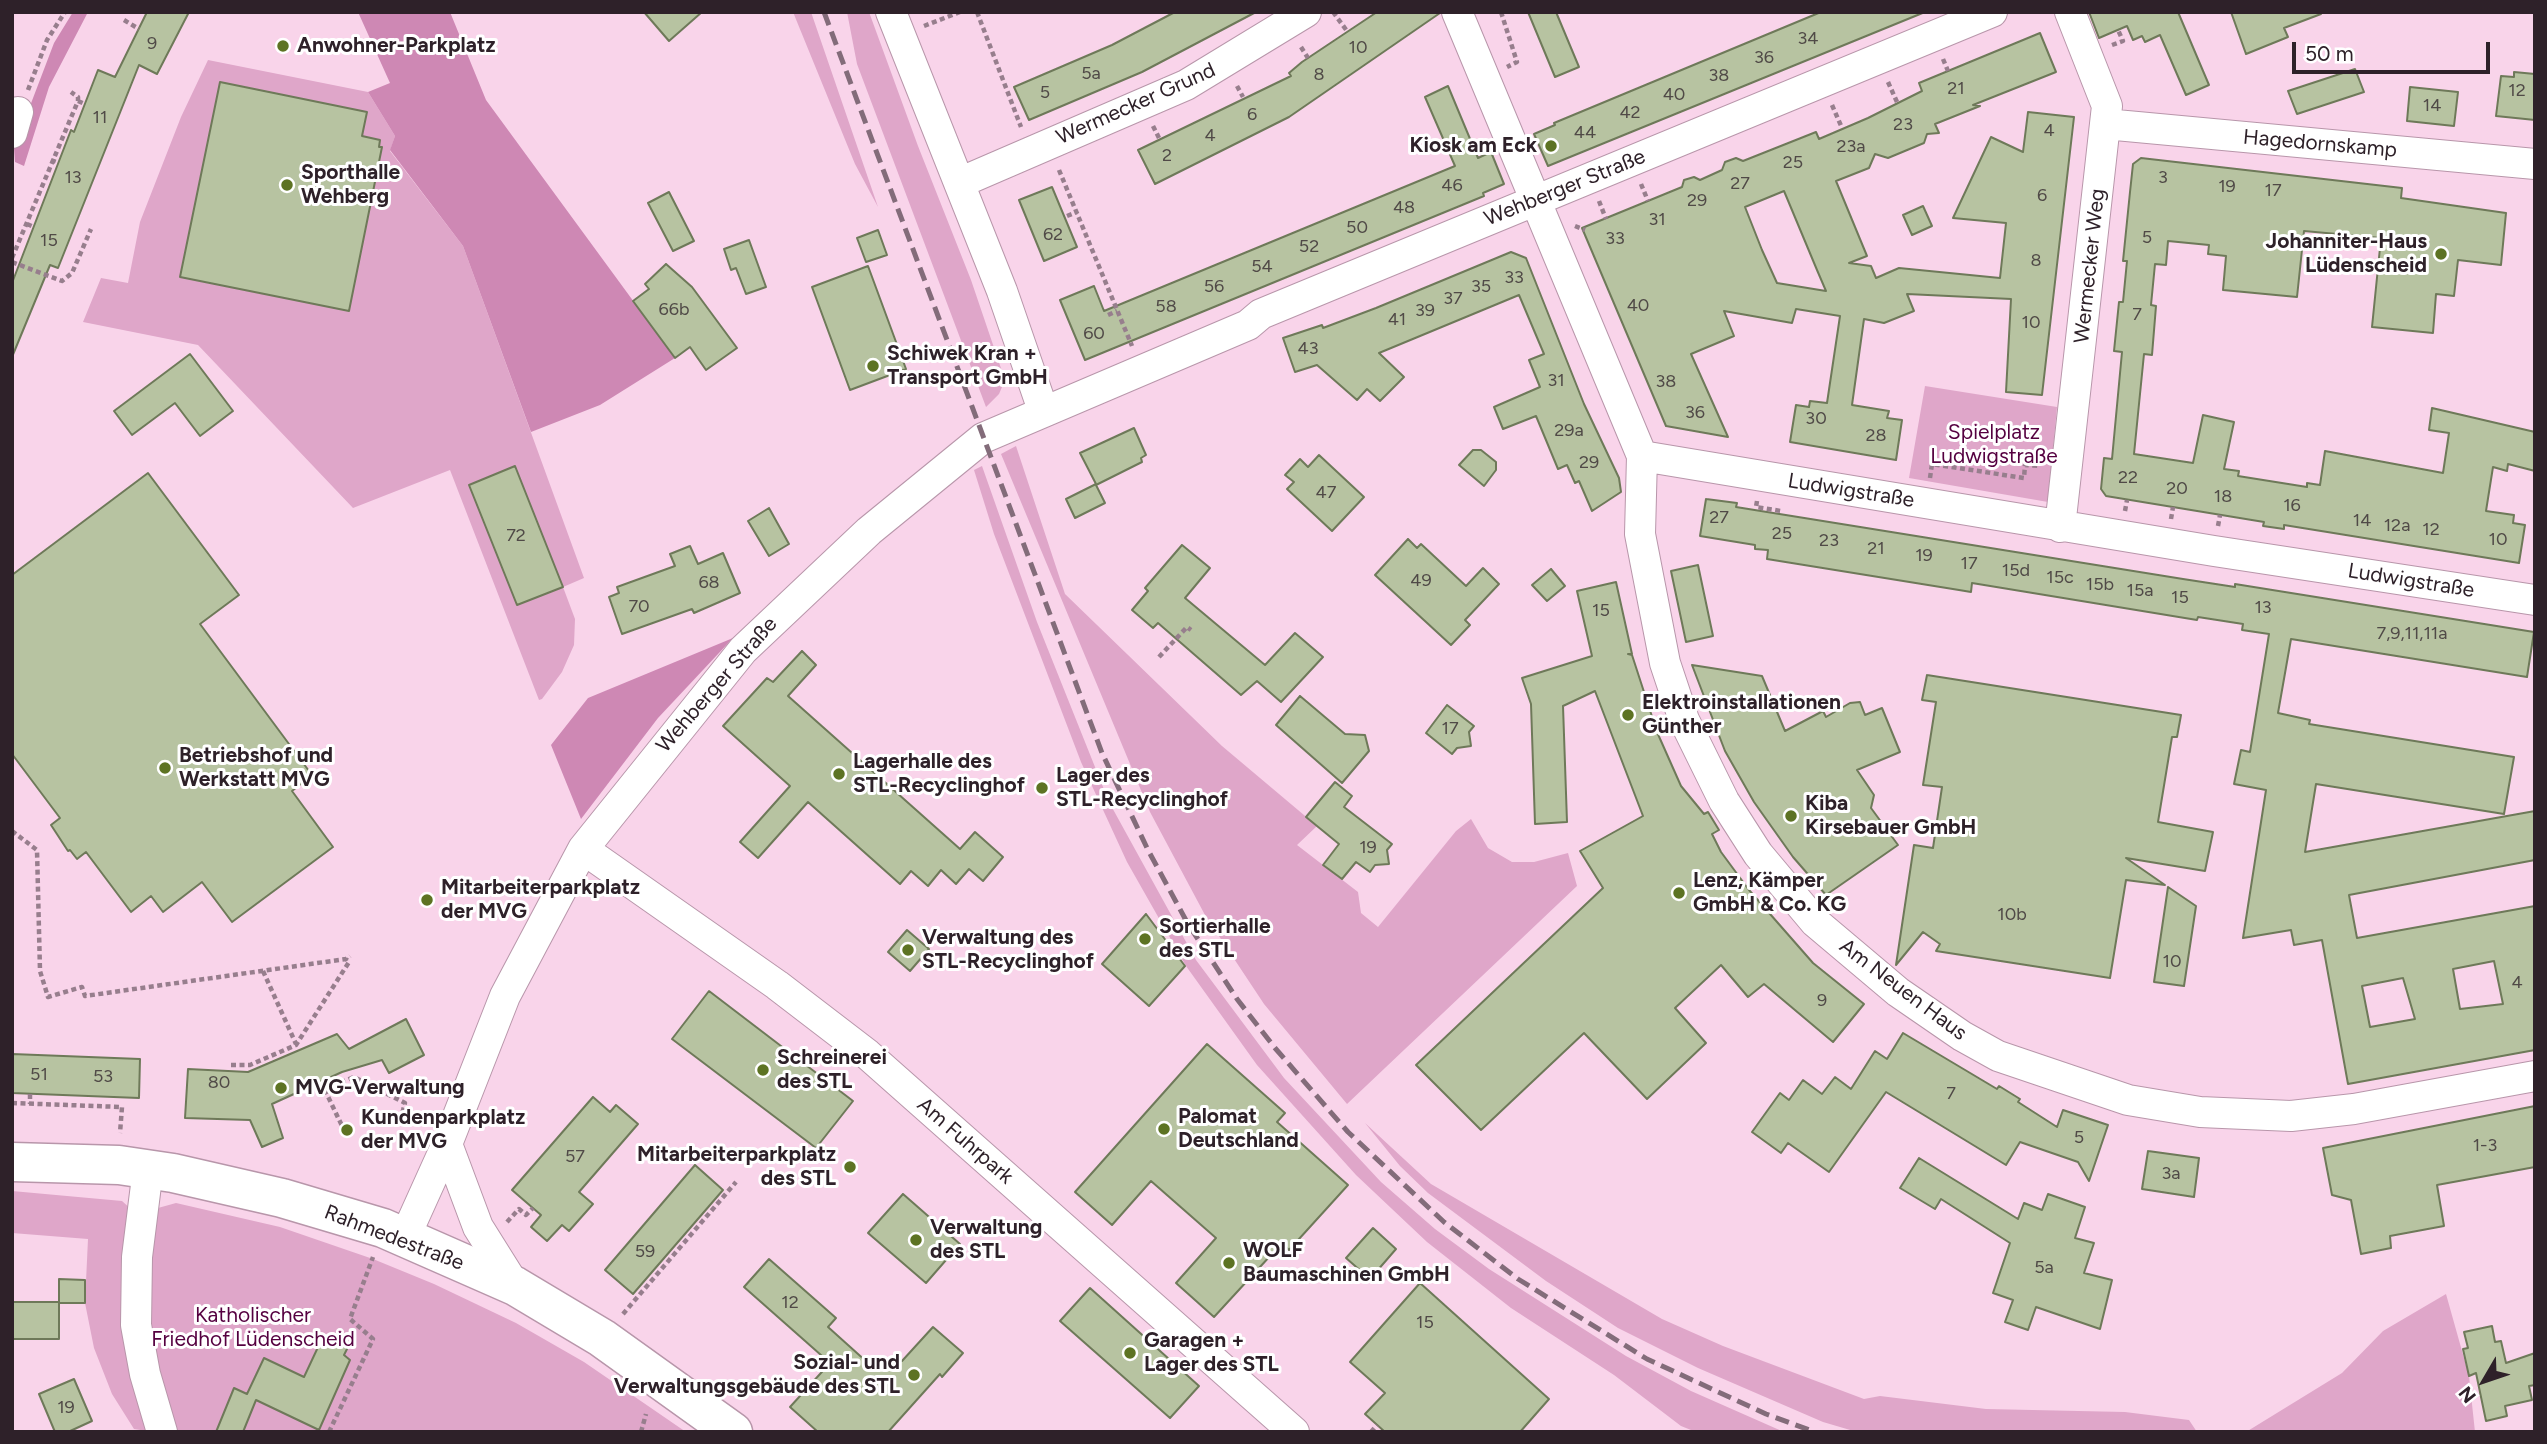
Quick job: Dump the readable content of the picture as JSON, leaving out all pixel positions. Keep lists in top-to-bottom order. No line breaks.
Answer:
{"streets":{"main road":["Rahmedestraße"],"street":["Wermecker Grund","Hagedornskamp","Wehberger Straße","Wermecker Weg","Ludwigstraße","Am Neuen Haus","Am Fuhrpark"]},"crossings":[["Hagedornskamp","Wermecker Weg"],["Wehberger Straße","Am Fuhrpark"],["Wehberger Straße","Rahmedestraße"],["Wermecker Weg","Ludwigstraße"],["Ludwigstraße","Am Neuen Haus"]],"parks":["Spielplatz Ludwigstraße","Katholischer Friedhof Lüdenscheid"],"places":["Anwohner-Parkplatz","Kiosk am Eck","Sporthalle Wehberg","Johanniter-Haus Lüdenscheid","Schiwek Kran + Transport GmbH","Elektroinstallationen Günther","Betriebshof und Werkstatt MVG","Lagerhalle des STL-Recyclinghof","Lager des STL-Recyclinghof","Kiba Kirsebauer GmbH","Lenz, Kämper GmbH & Co. KG","Mitarbeiterparkplatz der MVG","Sortierhalle des STL","Verwaltung des STL-Recyclinghof","Schreinerei des STL","MVG-Verwaltung","Palomat Deutschland","Kundenparkplatz der MVG","Mitarbeiterparkplatz des STL","Verwaltung des STL","WOLF Baumaschinen GmbH","Garagen + Lager des STL","Sozial- und Verwaltungsgebäude des STL"],"house_numbers":["34","9","10","36","5a","8","38","21","12","5","40","14","42","6","11","23","4","44","4","23a","2","25","13","3","27","46","19","17","6","29","48","31","50","62","5","33","15","52","8","54","33","56","35","37","40","58","66b","39","7","41","10","60","43","31","38","36","30","29a","28","29","22","20","47","18","16","27","14","12a","12","25","72","10","23","21","19","17","15d","15c","49","68","15b","15a","15","70","13","15","7,9,11,11a","17","19","10b","10","4","9","51","53","80","7","5","1-3","57","3a","59","5a","12","15","19"],"scale_bar":"50 m","north":"bottom left"}
